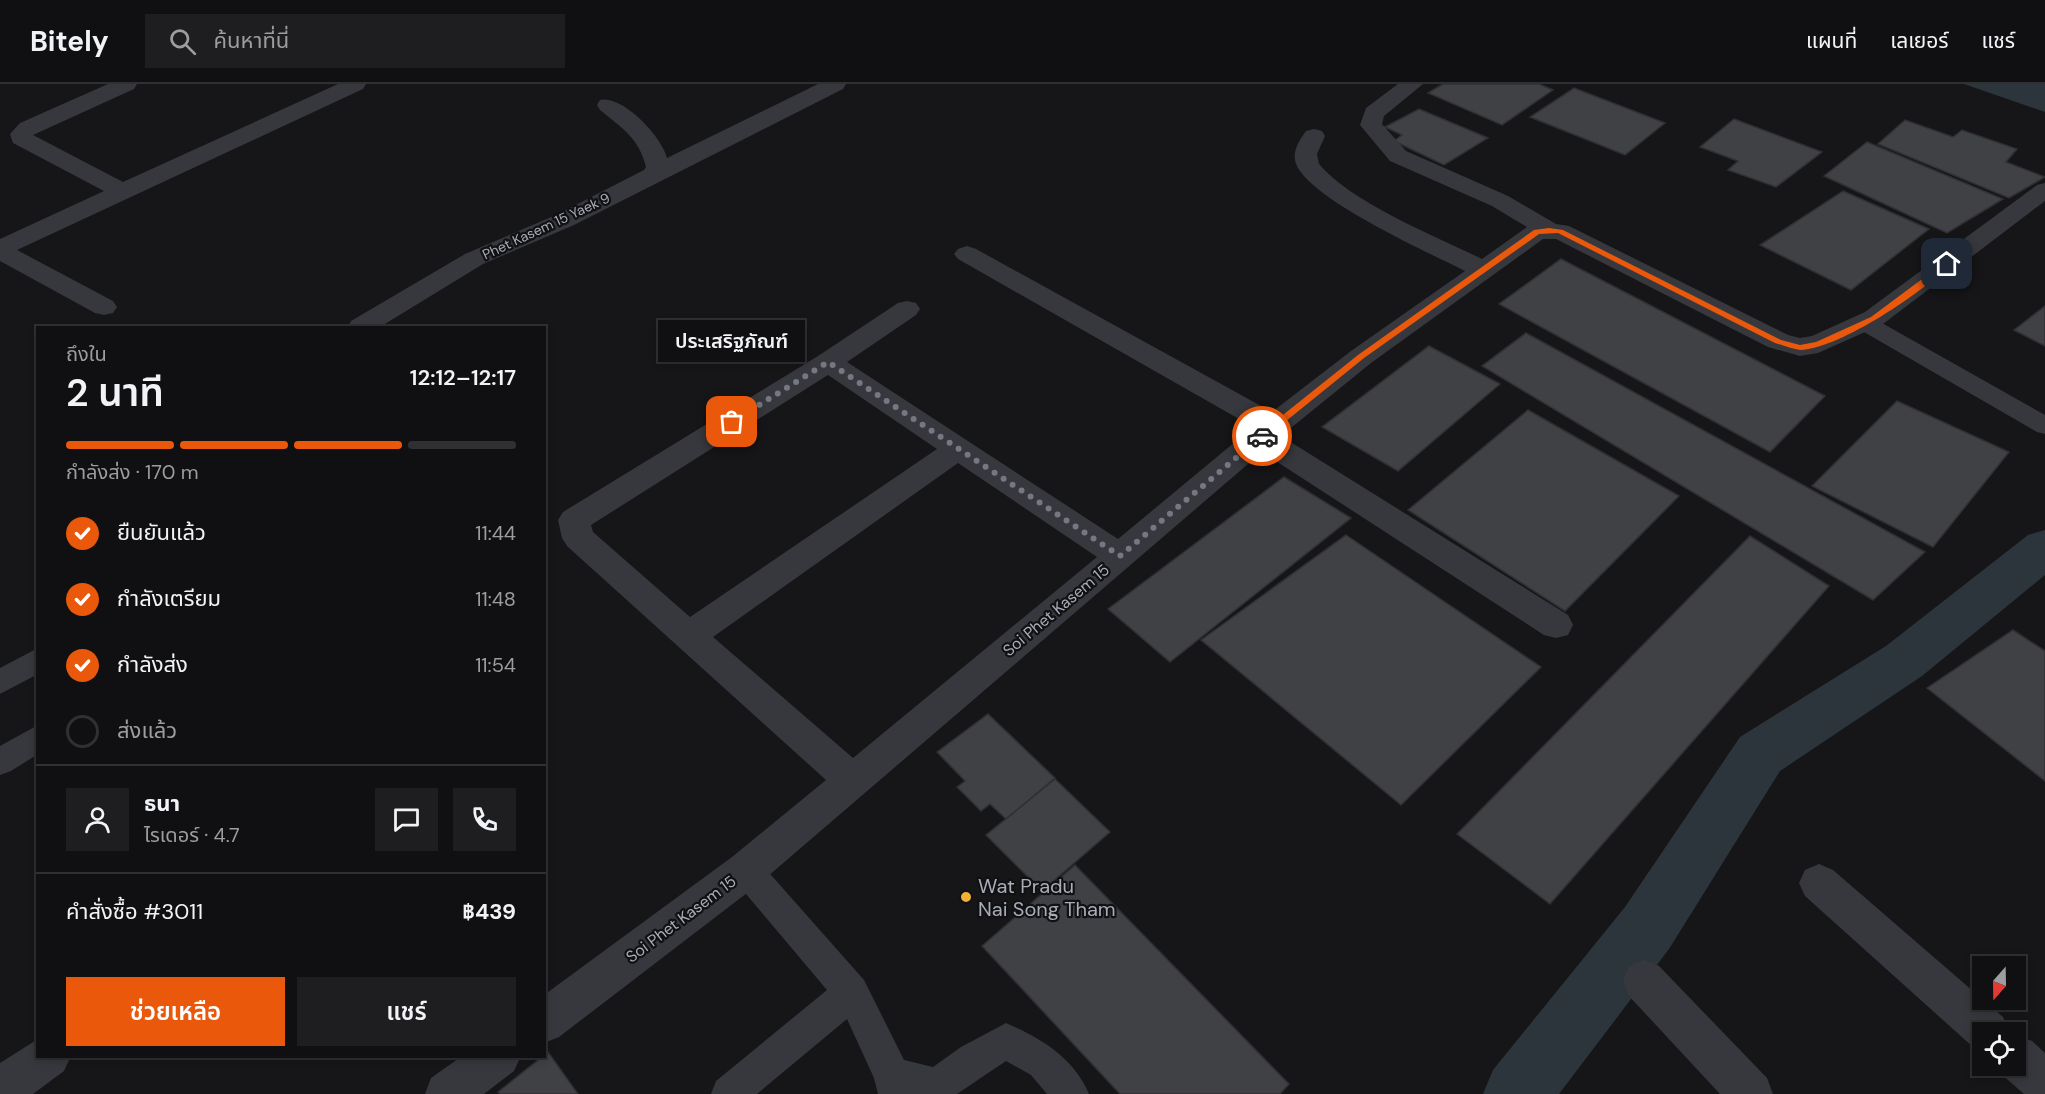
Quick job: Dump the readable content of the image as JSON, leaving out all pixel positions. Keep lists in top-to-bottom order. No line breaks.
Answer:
{"streets":{"street":["Phet Kasem 15 Yaek 9","Soi Phet Kasem 15"]},"places":["ประเสริฐภัณฑ์","Wat Pradu Nai Song Tham"],"north":"bottom","page":{"header":"Bitely","search":"ค้นหาที่นี่","nav":["แผนที่","เลเยอร์","แชร์"],"bubble":"ประเสริฐภัณฑ์","heading":["2 นาที","ถึงใน","12:12–12:17"],"panel":["ธนา","ไรเดอร์ · 4.7","คำสั่งซื้อ #3011","฿439"],"bar":"กำลังส่ง · 170 m","list":[["ยืนยันแล้ว","11:44"],["กำลังเตรียม","11:48"],["กำลังส่ง","11:54"],"ส่งแล้ว"],"buttons":["ช่วยเหลือ","แชร์"]}}
